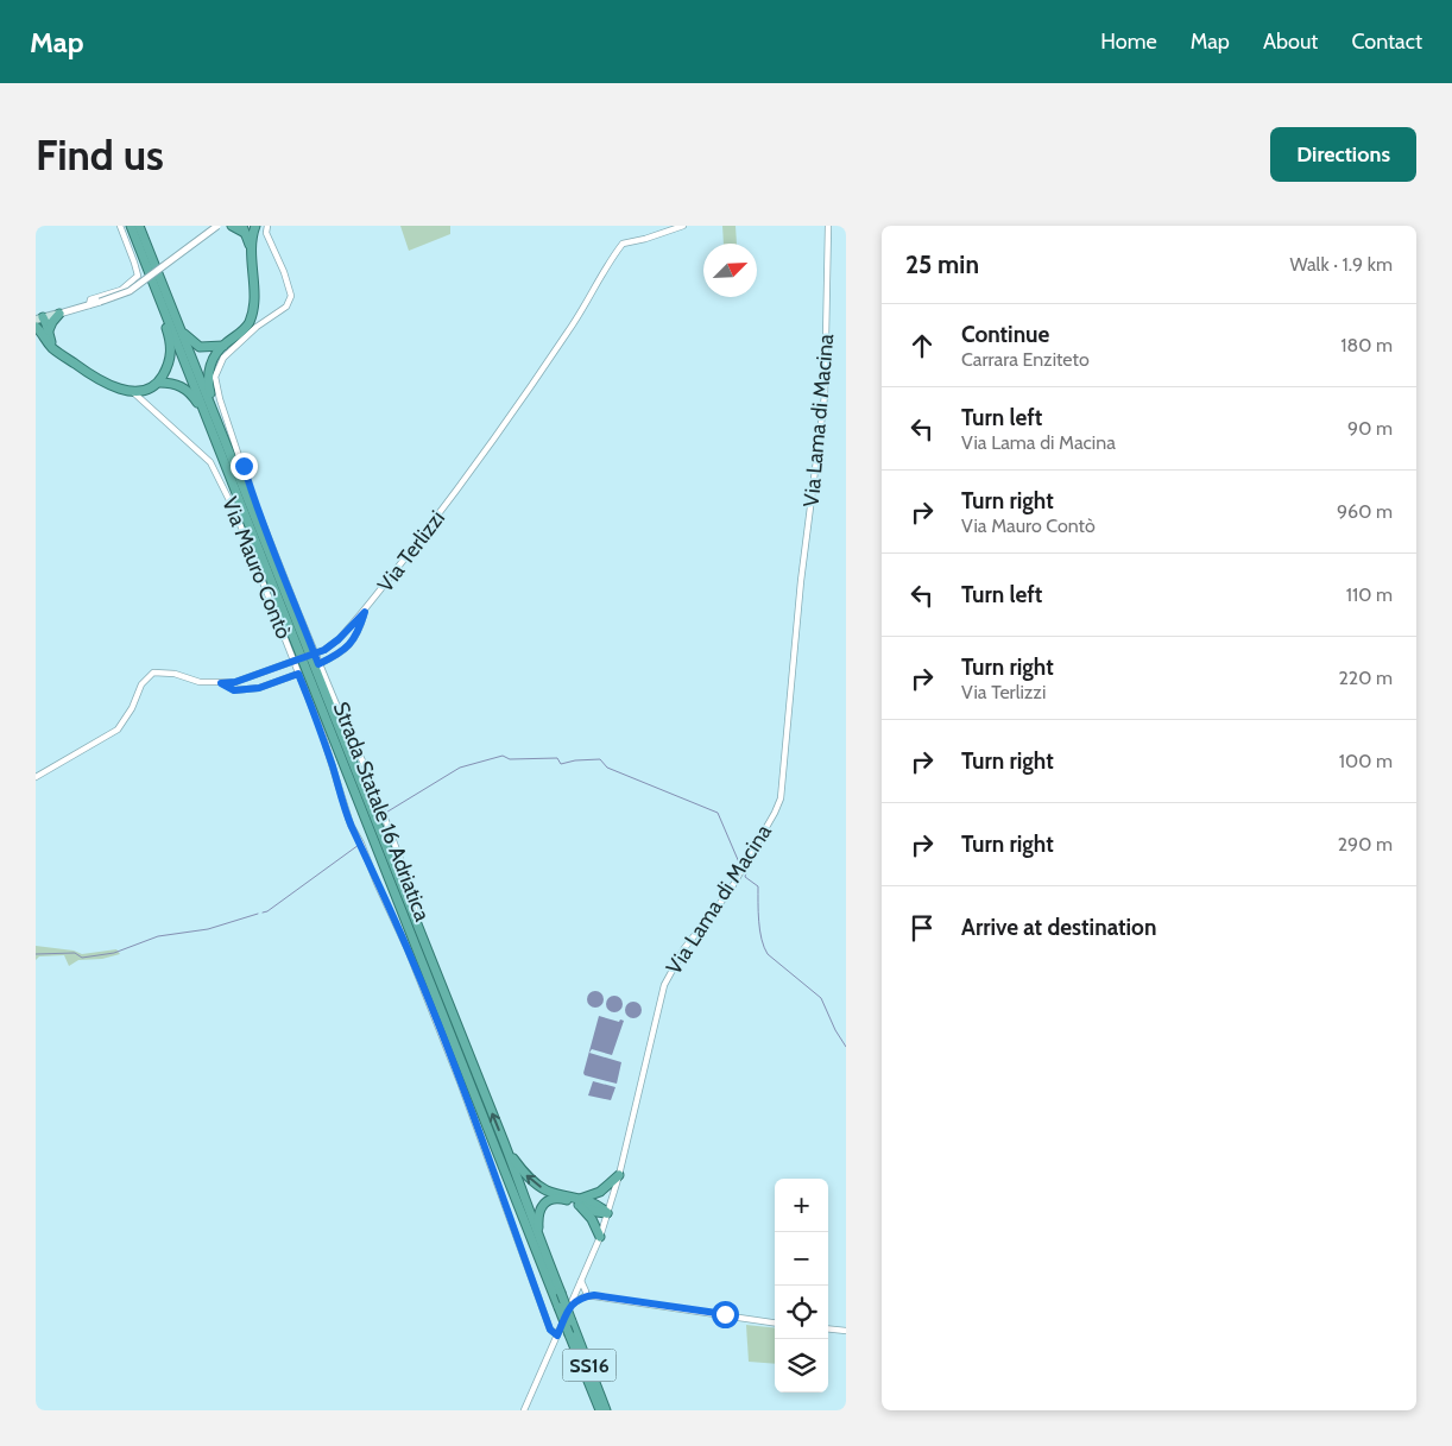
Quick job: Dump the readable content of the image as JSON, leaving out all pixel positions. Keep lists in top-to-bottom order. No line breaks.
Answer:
{"streets":{"highway":["Strada Statale 16 Adriatica","SS16"],"street":["Via Lama di Macina","Via Terlizzi","Via Mauro Contò"]},"crossings":[["Via Lama di Macina","Via Mauro Contò"]],"north":"top right","page":{"header":"Map","nav":["Home","Map","About","Contact"],"buttons":"Directions","title":"Find us","heading":["25 min","Walk · 1.9 km"],"list":[["Continue","Carrara Enziteto","180 m"],["Turn left","Via Lama di Macina","90 m"],["Turn right","Via Mauro Contò","960 m"],["Turn left","110 m"],["Turn right","Via Terlizzi","220 m"],["Turn right","100 m"],["Turn right","290 m"],"Arrive at destination"],"map_buttons":["+","−"]}}
